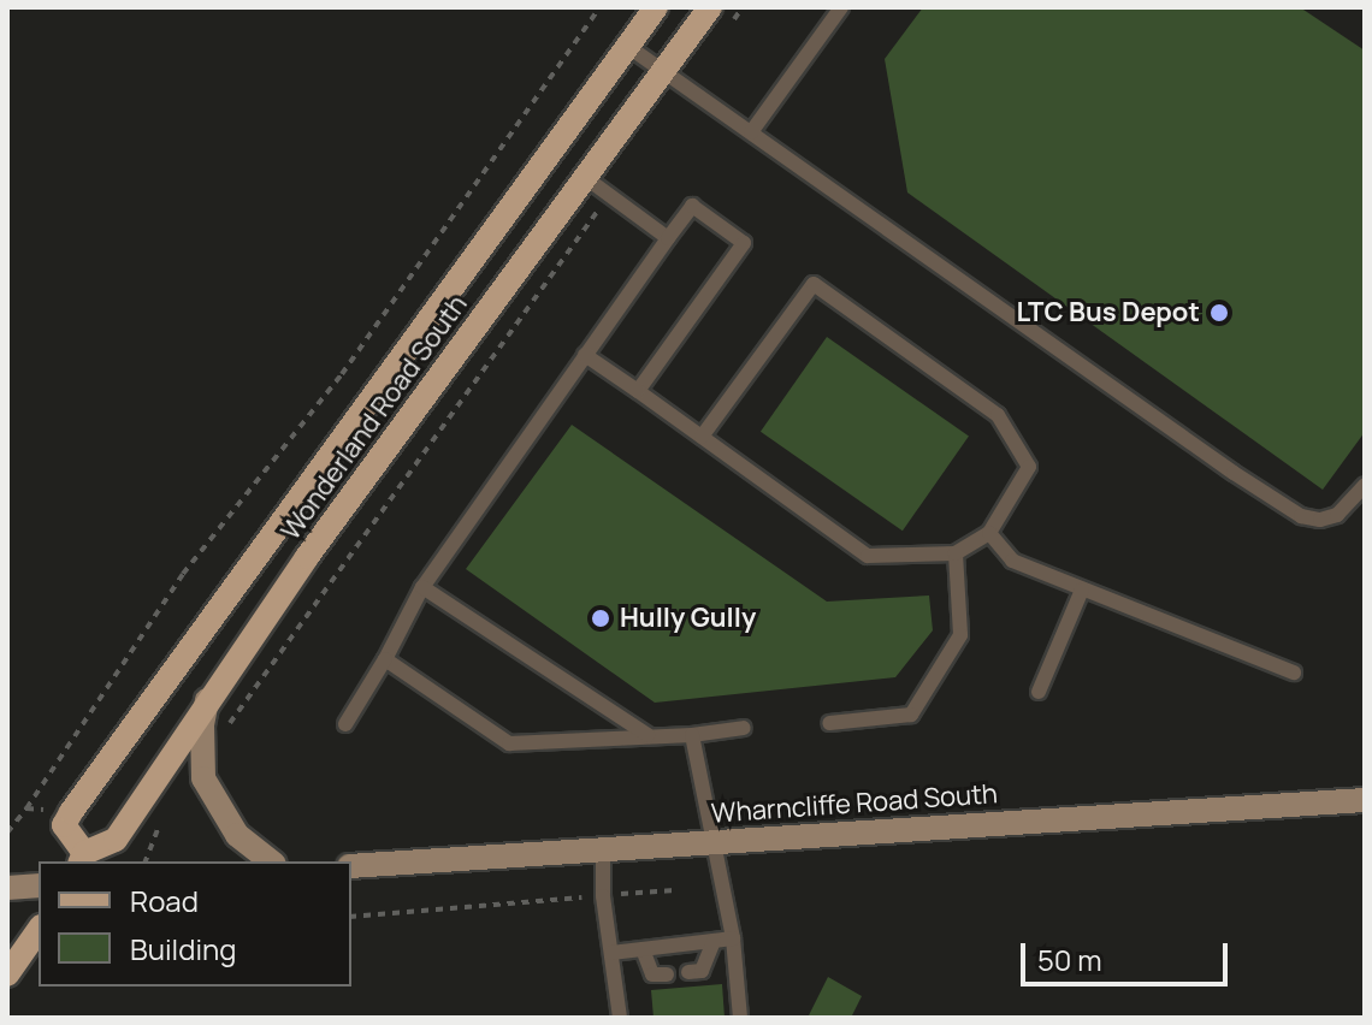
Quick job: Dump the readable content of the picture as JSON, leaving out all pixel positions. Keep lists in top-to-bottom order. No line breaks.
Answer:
{"streets":{"main road":["Wonderland Road South","Wharncliffe Road South"]},"places":["LTC Bus Depot","Hully Gully"],"legend":["Road","Building"],"scale_bar":"50 m"}
